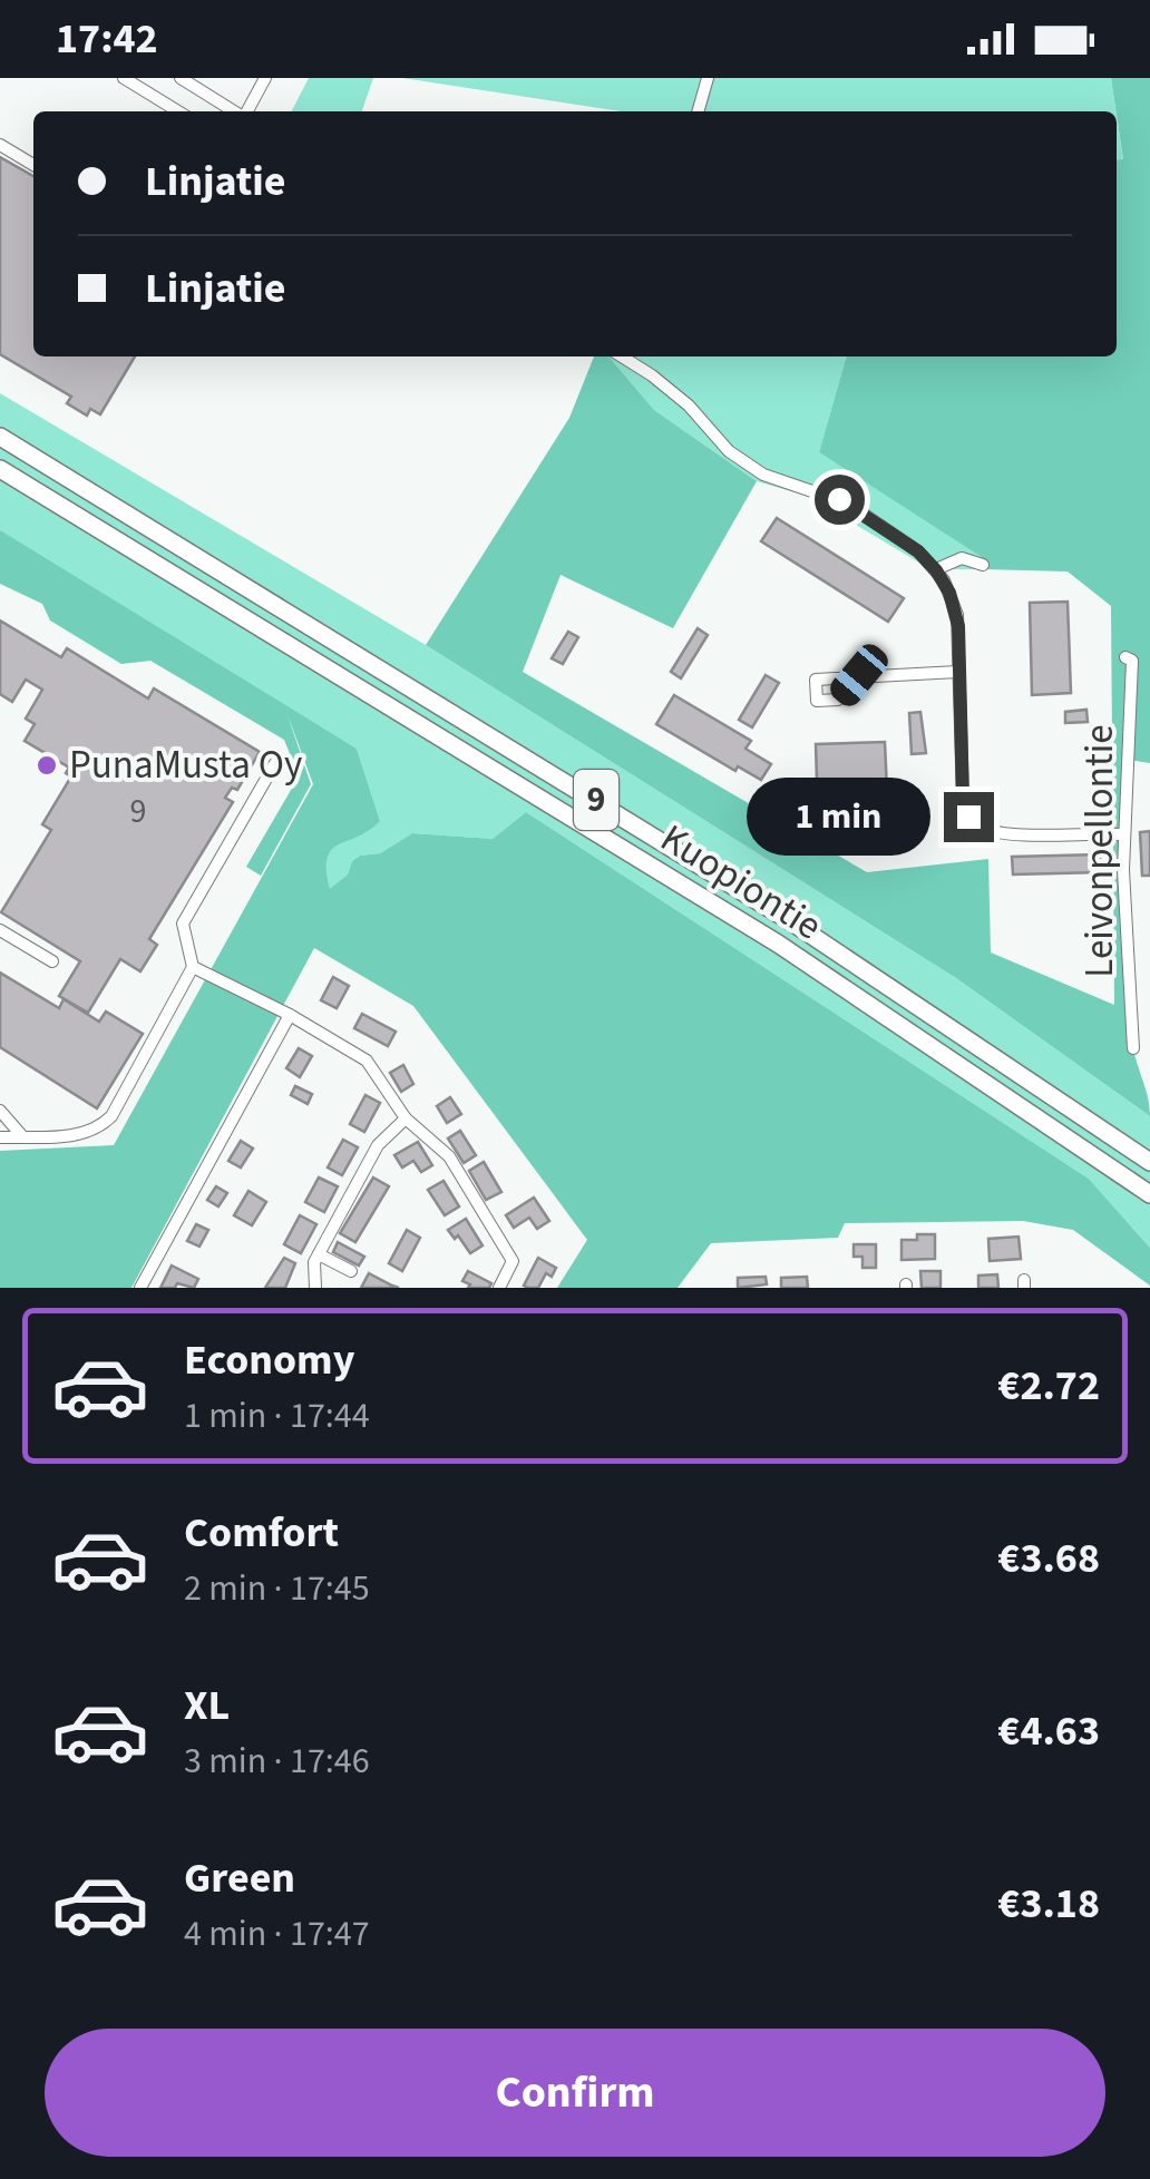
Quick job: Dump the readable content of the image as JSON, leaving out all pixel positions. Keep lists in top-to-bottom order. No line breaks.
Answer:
{"streets":{"highway":["9","Kuopiontie"],"street":["Leivonpellontie"]},"places":["PunaMusta Oy"],"house_numbers":["9"],"page":{"status":"17:42","banner":["Linjatie","Linjatie"],"bubble":"1 min","list":[{"name":"Economy","note":"1 min · 17:44","value":"€2.72"},{"name":"Comfort","note":"2 min · 17:45","value":"€3.68"},{"name":"XL","note":"3 min · 17:46","value":"€4.63"},{"name":"Green","note":"4 min · 17:47","value":"€3.18"}],"buttons":"Confirm"}}
